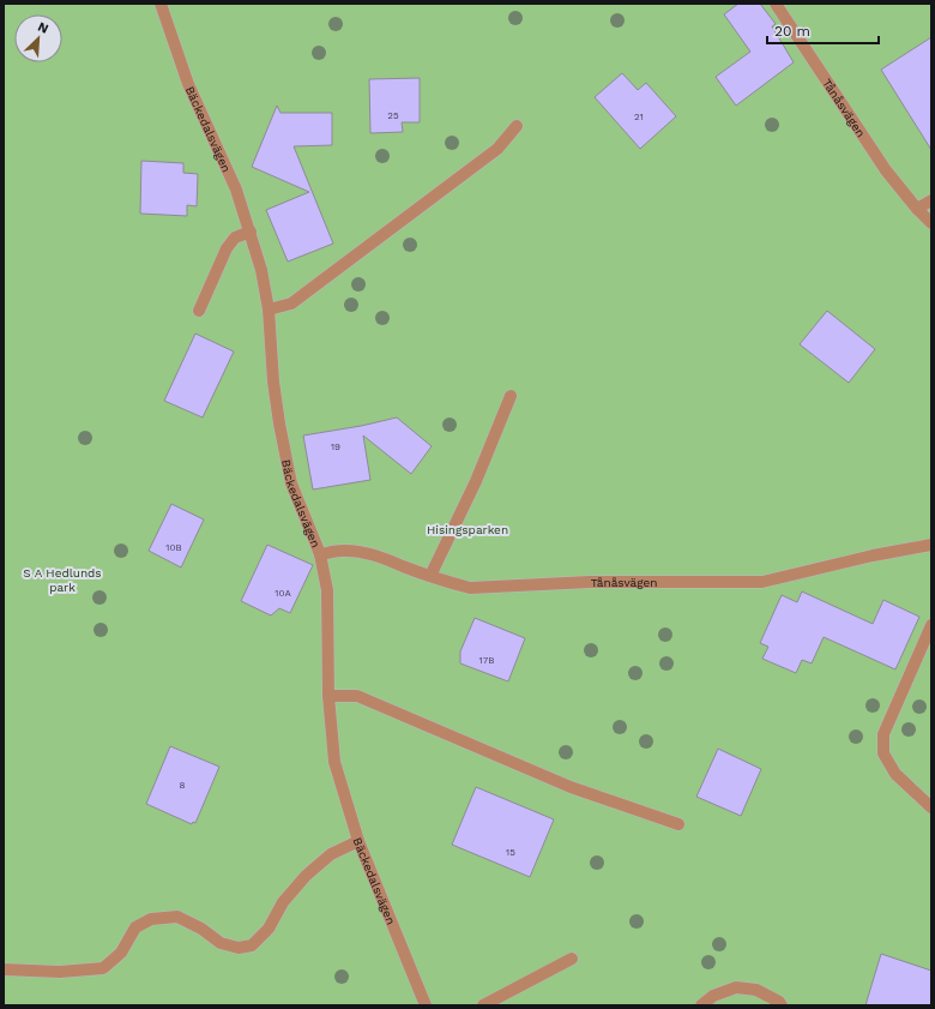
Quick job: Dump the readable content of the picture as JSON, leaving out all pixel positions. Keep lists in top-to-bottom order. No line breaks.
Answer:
{"streets":{"street":["Tånåsvägen","Bäckedalsvägen"]},"crossings":[["Tånåsvägen","Bäckedalsvägen"]],"parks":["Hisingsparken","S A Hedlunds park"],"house_numbers":["25","21","19","10B","10A","17B","8","15"],"scale_bar":"20 m","north":"top right"}
